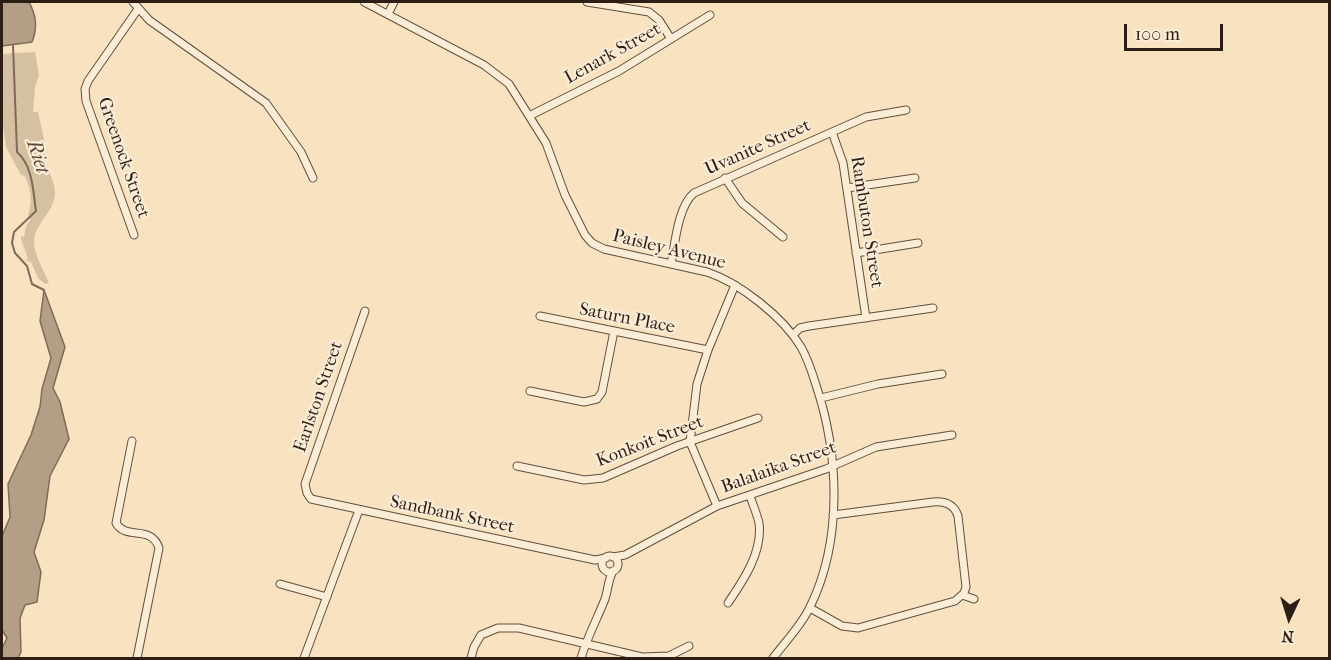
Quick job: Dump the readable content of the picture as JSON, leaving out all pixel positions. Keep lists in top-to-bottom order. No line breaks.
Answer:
{"streets":{"street":["Lenark Street","Uvanite Street","Greenock Street","Rambuton Street","Paisley Avenue","Saturn Place","Earlston Street","Konkoit Street","Balalaika Street","Sandbank Street"]},"crossings":[["Lenark Street","Paisley Avenue"],["Uvanite Street","Rambuton Street"],["Uvanite Street","Paisley Avenue"],["Paisley Avenue","Balalaika Street"],["Earlston Street","Sandbank Street"],["Balalaika Street","Sandbank Street"]],"water":["Riet"],"scale_bar":"100 m","north":"bottom"}
